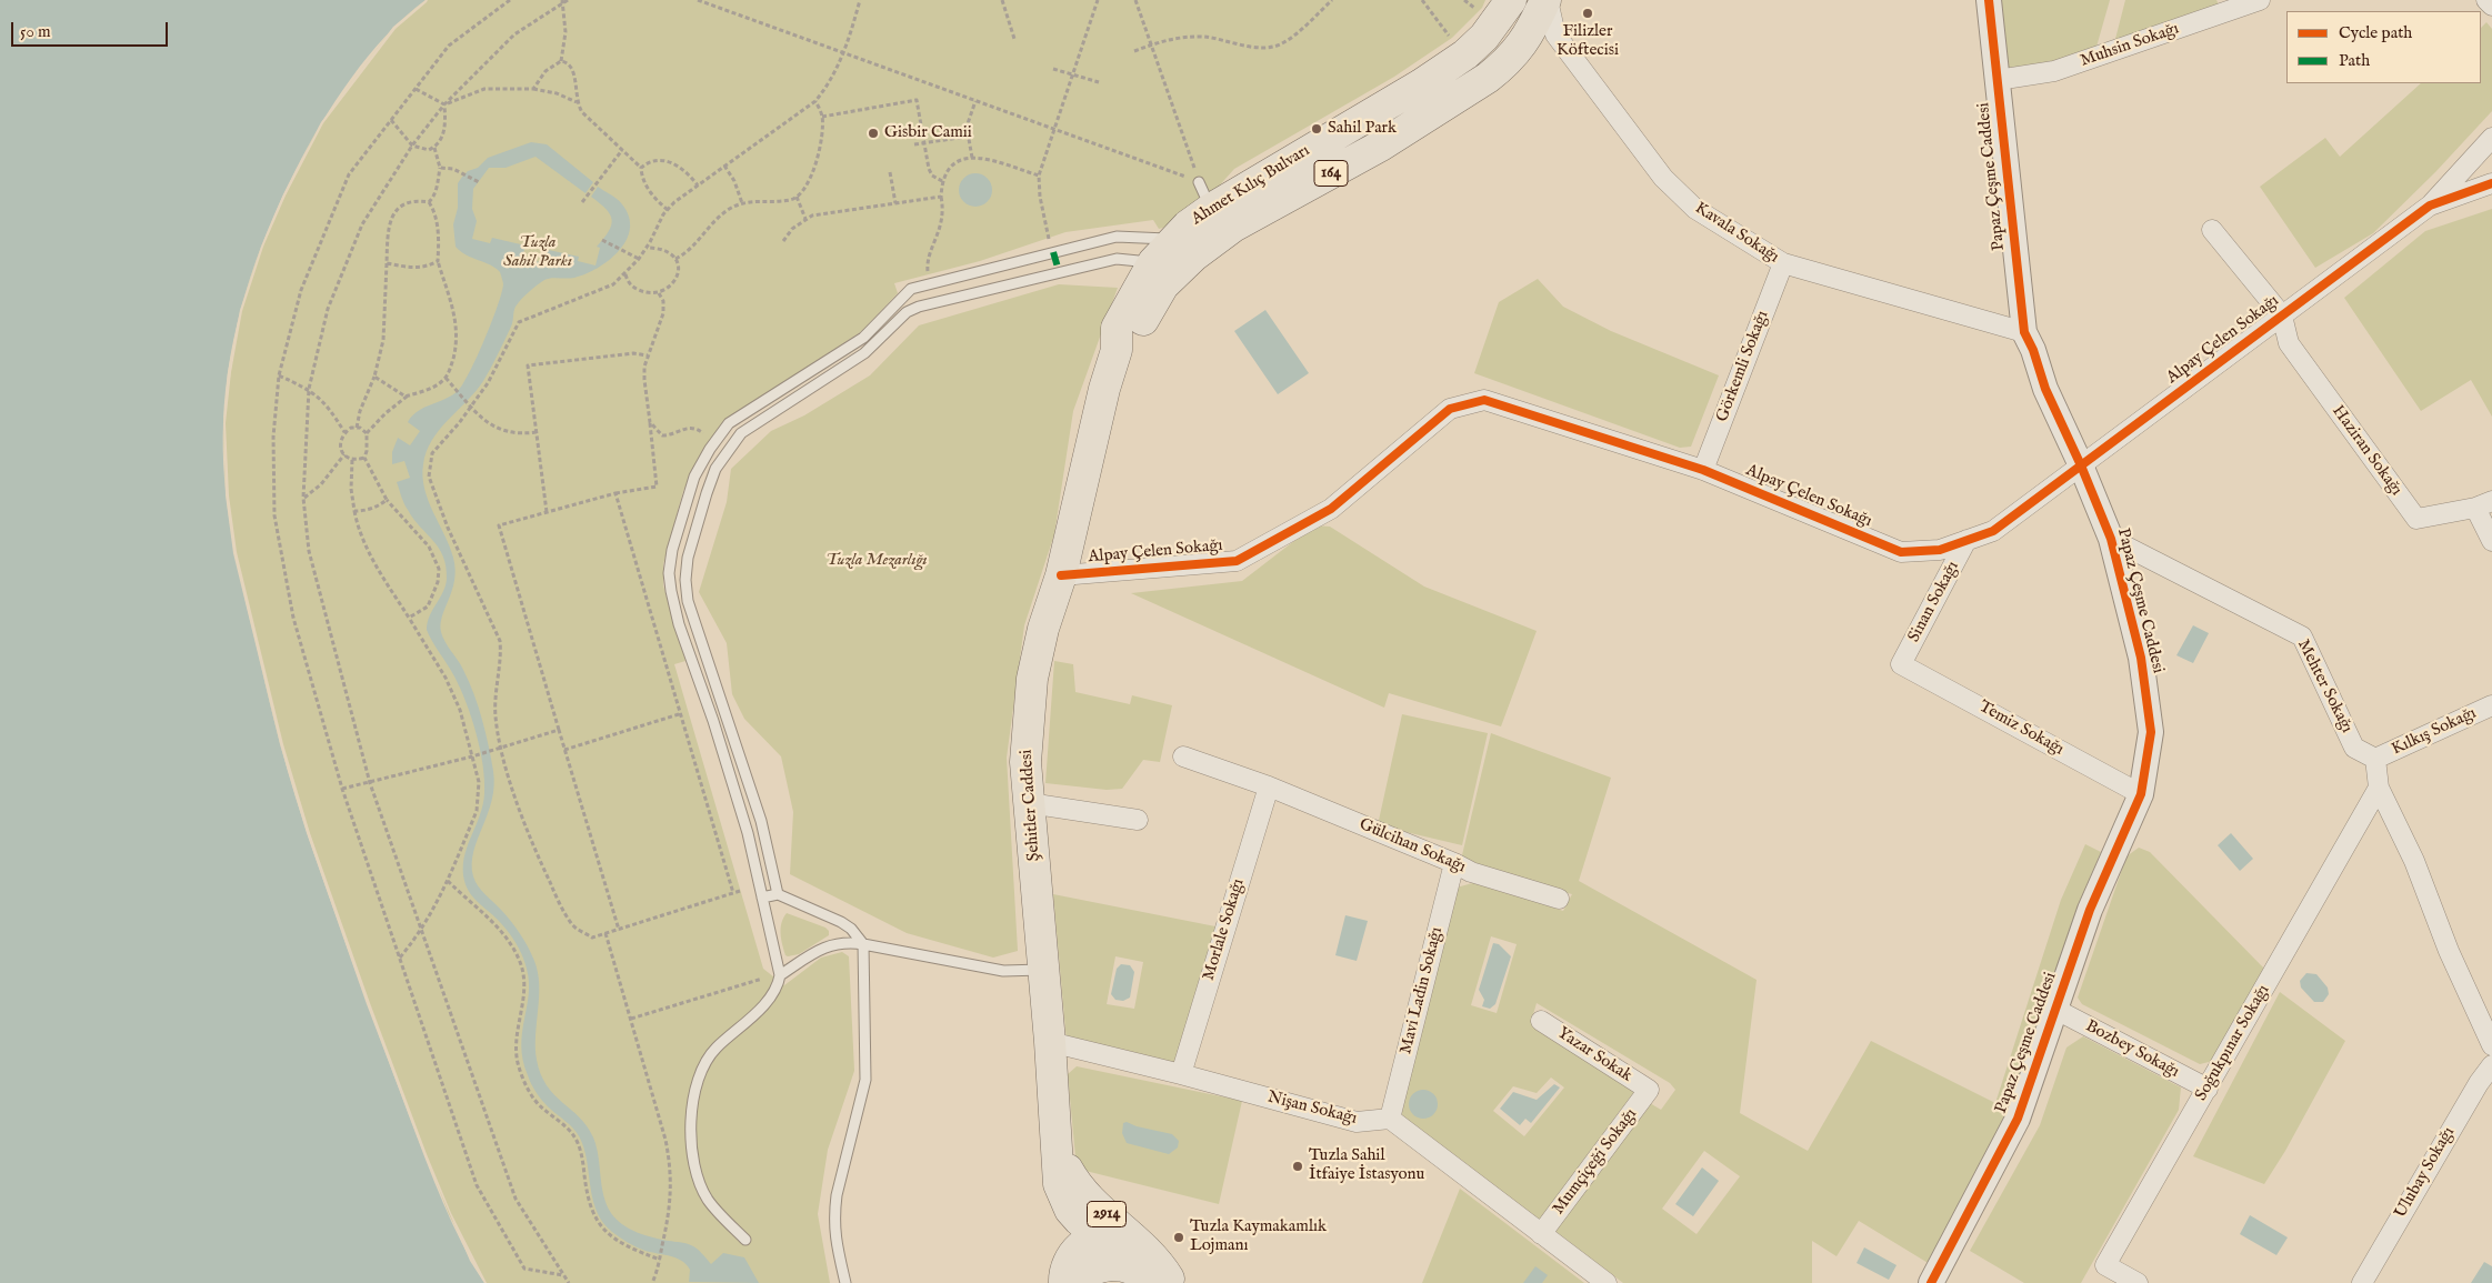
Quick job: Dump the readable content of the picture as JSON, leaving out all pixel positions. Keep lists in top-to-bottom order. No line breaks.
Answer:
{"streets":{"main road":["164","Ahmet Kılıç Bulvarı","Şehitler Caddesi","2914"],"street":["Muhsin Sokağı","Papaz Çeşme Caddesi","Kavala Sokağı","Alpay Çelen Sokağı","Görkemli Sokağı","Haziran Sokağı","Sinan Sokağı","Mehter Sokağı","Temiz Sokağı","Kılkış Sokağı","Gülcihan Sokağı","Morlale Sokağı","Mavi Ladin Sokağı","Soğukpınar Sokağı","Bozbey Sokağı","Yazar Sokak","Nişan Sokağı","Mumçiçeği Sokağı","Ulubay Sokağı"]},"crossings":[["Muhsin Sokağı","Papaz Çeşme Caddesi"],["Papaz Çeşme Caddesi","Kavala Sokağı"],["Papaz Çeşme Caddesi","Alpay Çelen Sokağı"],["Papaz Çeşme Caddesi","Mehter Sokağı"],["Papaz Çeşme Caddesi","Temiz Sokağı"],["Papaz Çeşme Caddesi","Bozbey Sokağı"],["Ahmet Kılıç Bulvarı","Kavala Sokağı"],["Ahmet Kılıç Bulvarı","Şehitler Caddesi"],["Kavala Sokağı","Görkemli Sokağı"],["Alpay Çelen Sokağı","Görkemli Sokağı"],["Alpay Çelen Sokağı","Haziran Sokağı"],["Alpay Çelen Sokağı","Sinan Sokağı"],["Alpay Çelen Sokağı","Şehitler Caddesi"],["Sinan Sokağı","Temiz Sokağı"],["Mehter Sokağı","Kılkış Sokağı"],["Şehitler Caddesi","Nişan Sokağı"],["Gülcihan Sokağı","Morlale Sokağı"],["Gülcihan Sokağı","Mavi Ladin Sokağı"],["Morlale Sokağı","Nişan Sokağı"],["Mavi Ladin Sokağı","Nişan Sokağı"],["Soğukpınar Sokağı","Bozbey Sokağı"],["Yazar Sokak","Mumçiçeği Sokağı"]],"parks":["Tuzla Sahil Parkı","Tuzla Mezarlığı"],"places":["Filizler Köftecisi","Sahil Park","Gisbir Camii","Tuzla Sahil İtfaiye İstasyonu","Tuzla Kaymakamlık Lojmanı"],"legend":["Cycle path","Path"],"scale_bar":"50 m"}
